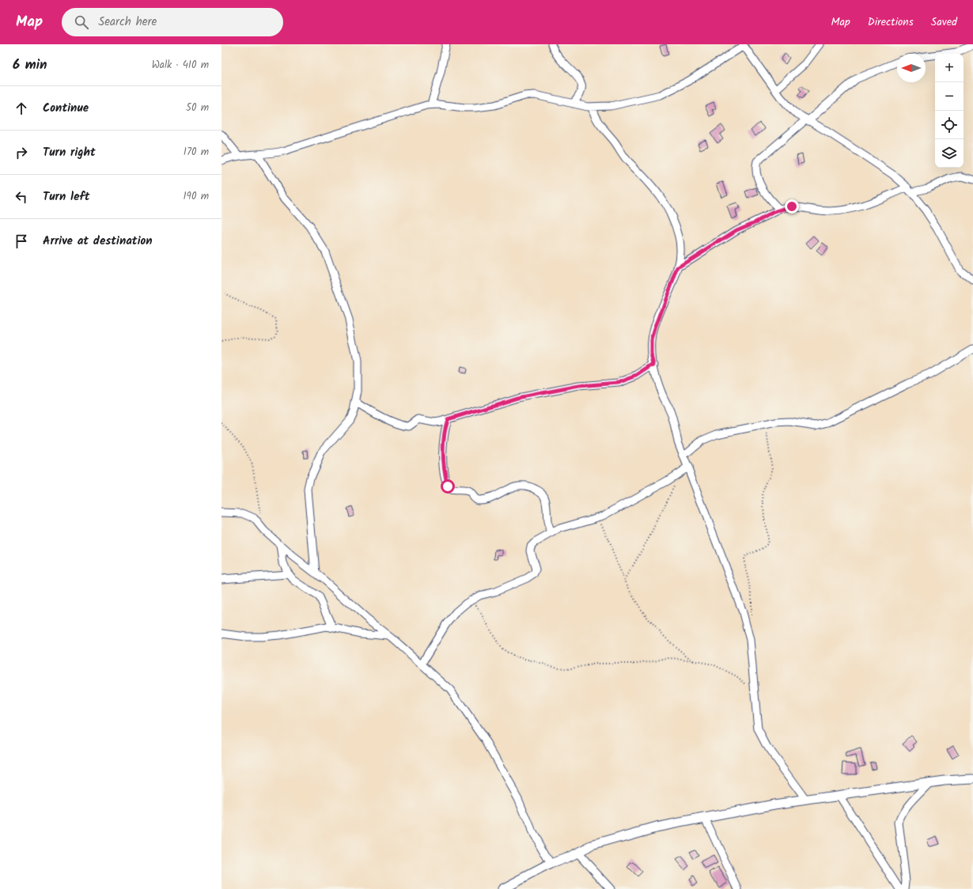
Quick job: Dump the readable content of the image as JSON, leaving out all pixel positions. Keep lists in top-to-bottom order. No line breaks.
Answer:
{"north":"left","page":{"header":"Map","search":"Search here","nav":["Map","Directions","Saved"],"heading":["6 min","Walk · 410 m"],"map_buttons":["+","−"],"list":[["Continue","50 m"],["Turn right","170 m"],["Turn left","190 m"],"Arrive at destination"]}}
